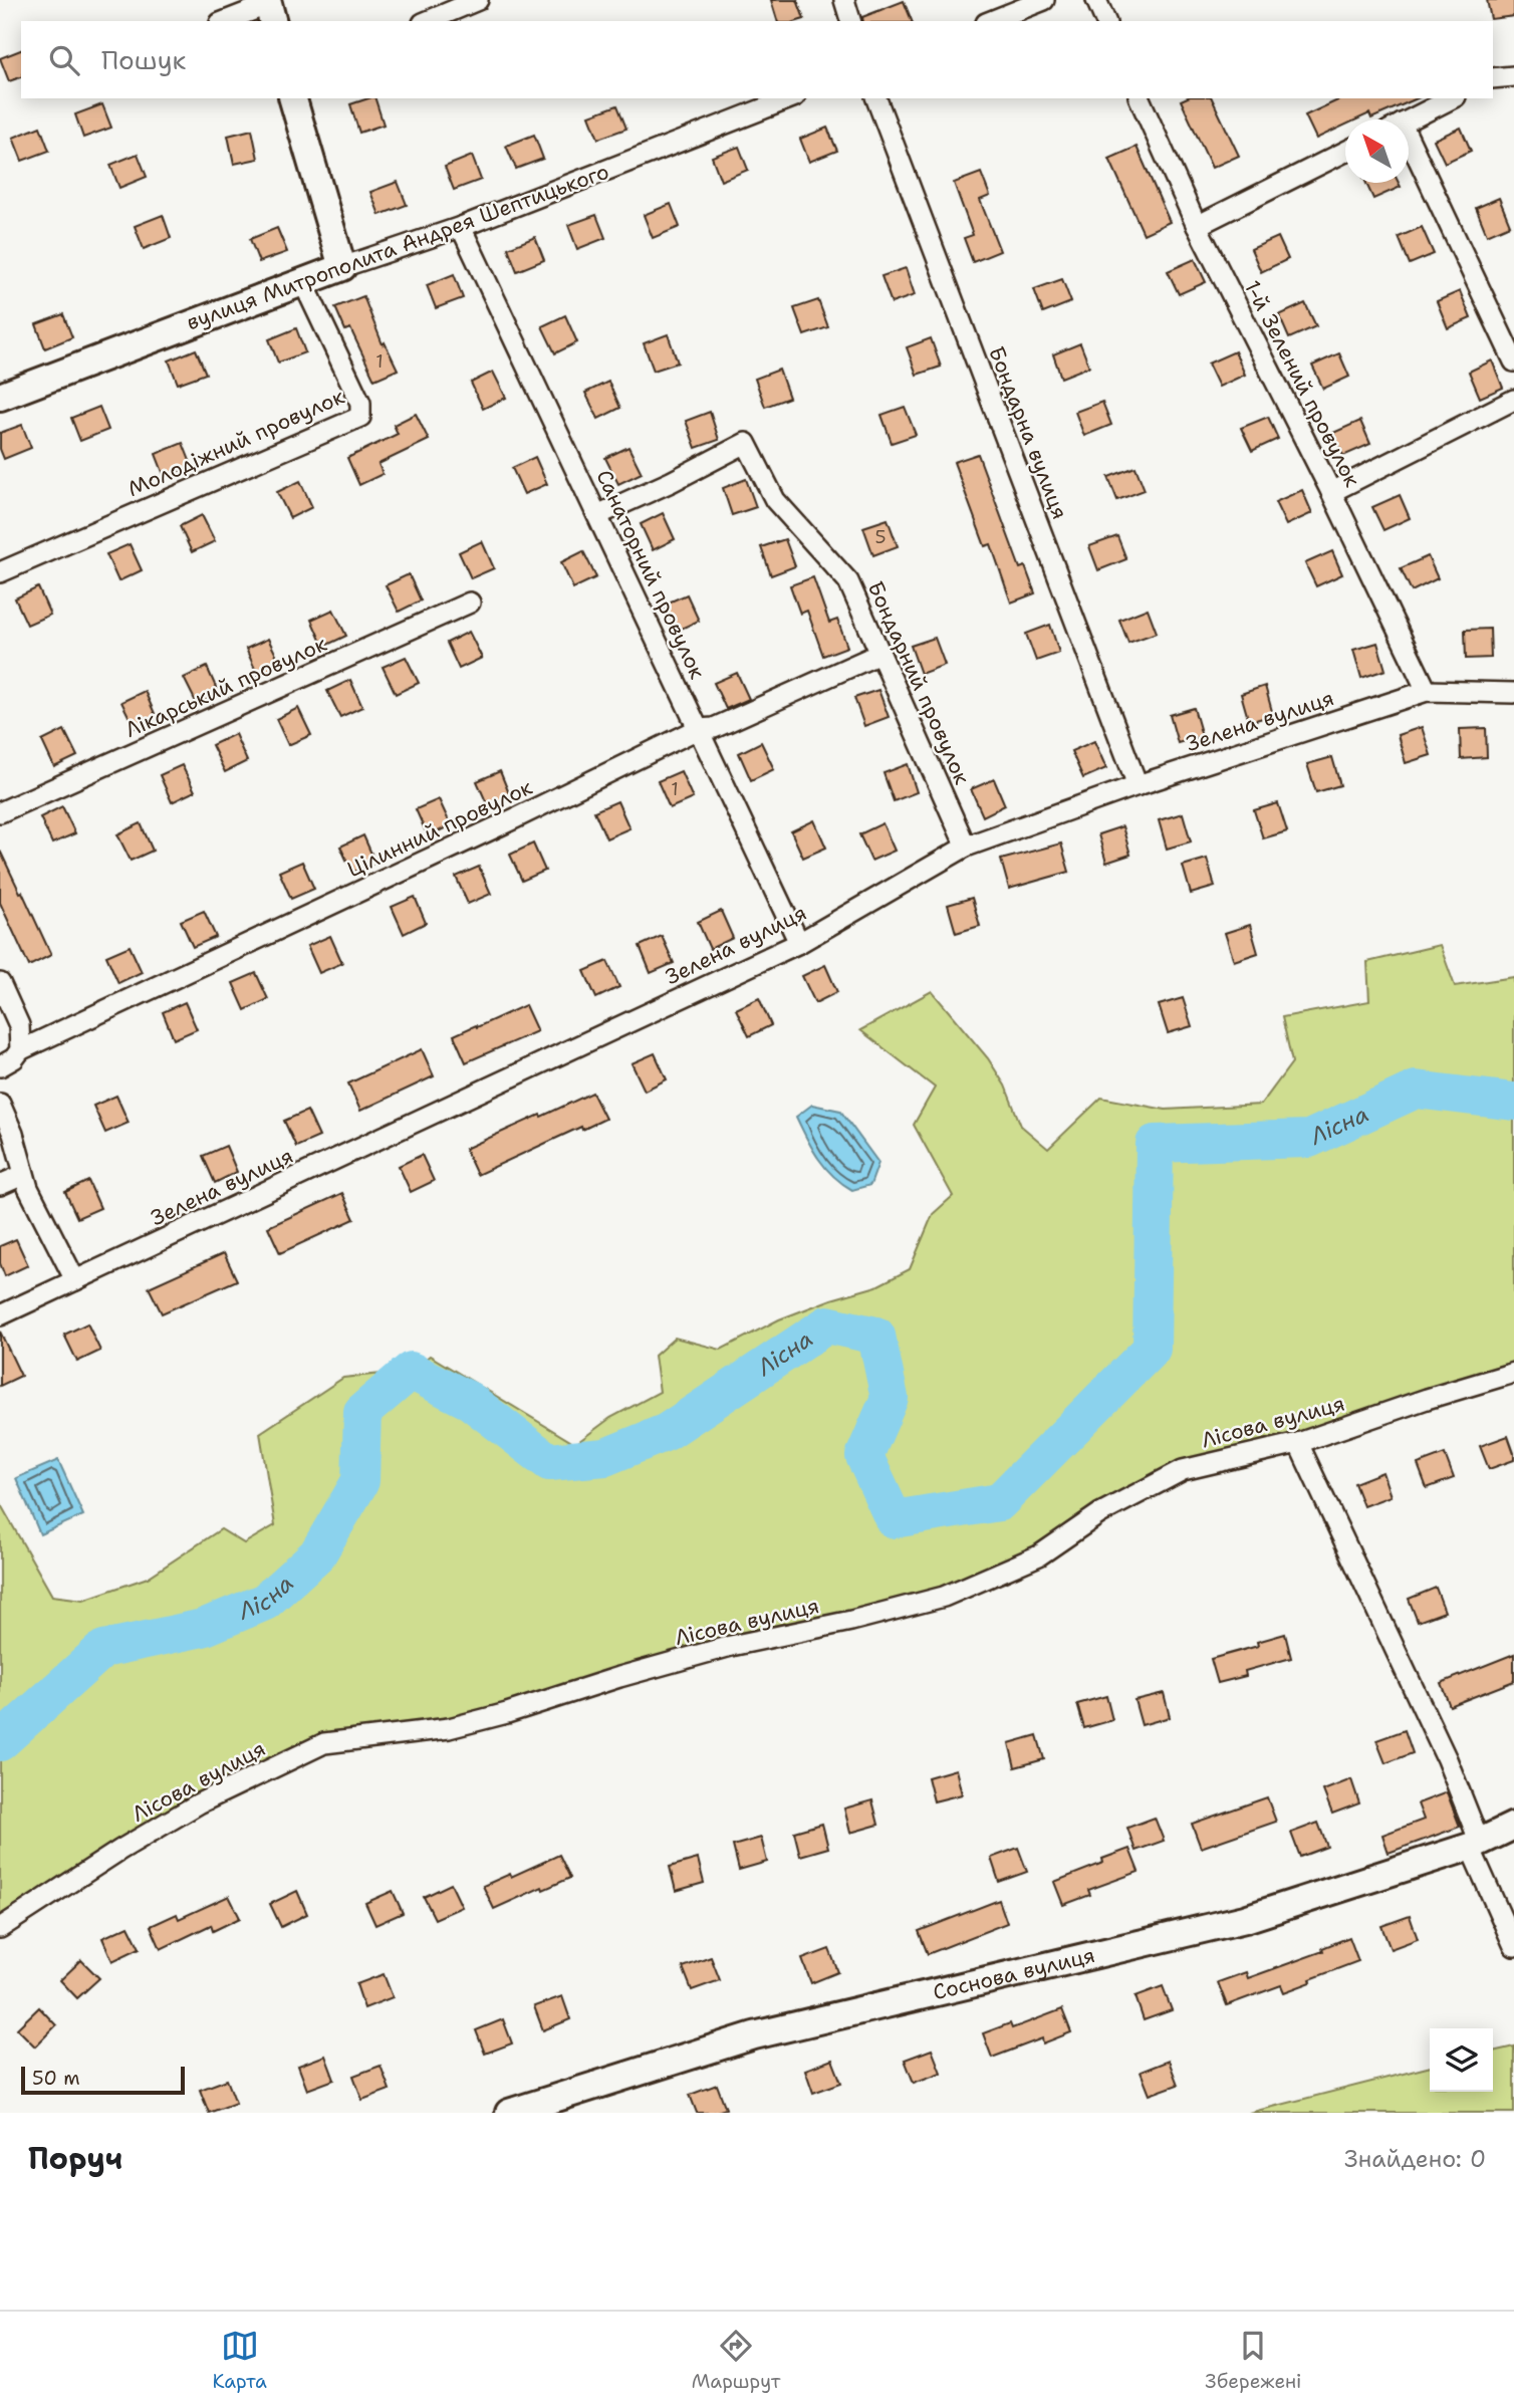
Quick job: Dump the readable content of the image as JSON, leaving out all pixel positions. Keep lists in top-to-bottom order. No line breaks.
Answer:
{"streets":{"street":["вулиця Митрополита Андрея Шептицького","1-й Зелений провулок","Бондарна вулиця","Молодіжний провулок","Санаторний провулок","Бондарний провулок","Лікарський провулок","Зелена вулиця","Цілинний провулок","Лісова вулиця","Соснова вулиця"]},"crossings":[["вулиця Митрополита Андрея Шептицького","Молодіжний провулок"],["вулиця Митрополита Андрея Шептицького","Санаторний провулок"],["1-й Зелений провулок","Зелена вулиця"],["Бондарна вулиця","Зелена вулиця"],["Санаторний провулок","Бондарний провулок"],["Санаторний провулок","Зелена вулиця"],["Санаторний провулок","Цілинний провулок"],["Бондарний провулок","Зелена вулиця"],["Бондарний провулок","Цілинний провулок"]],"water":["Лісна"],"house_numbers":["1","5","1"],"scale_bar":"50 m","north":"top left","page":{"search":"Пошук","scale":"50 m","heading":["Поруч","Знайдено: 0"],"nav":["Карта","Маршрут","Збережені"]}}
